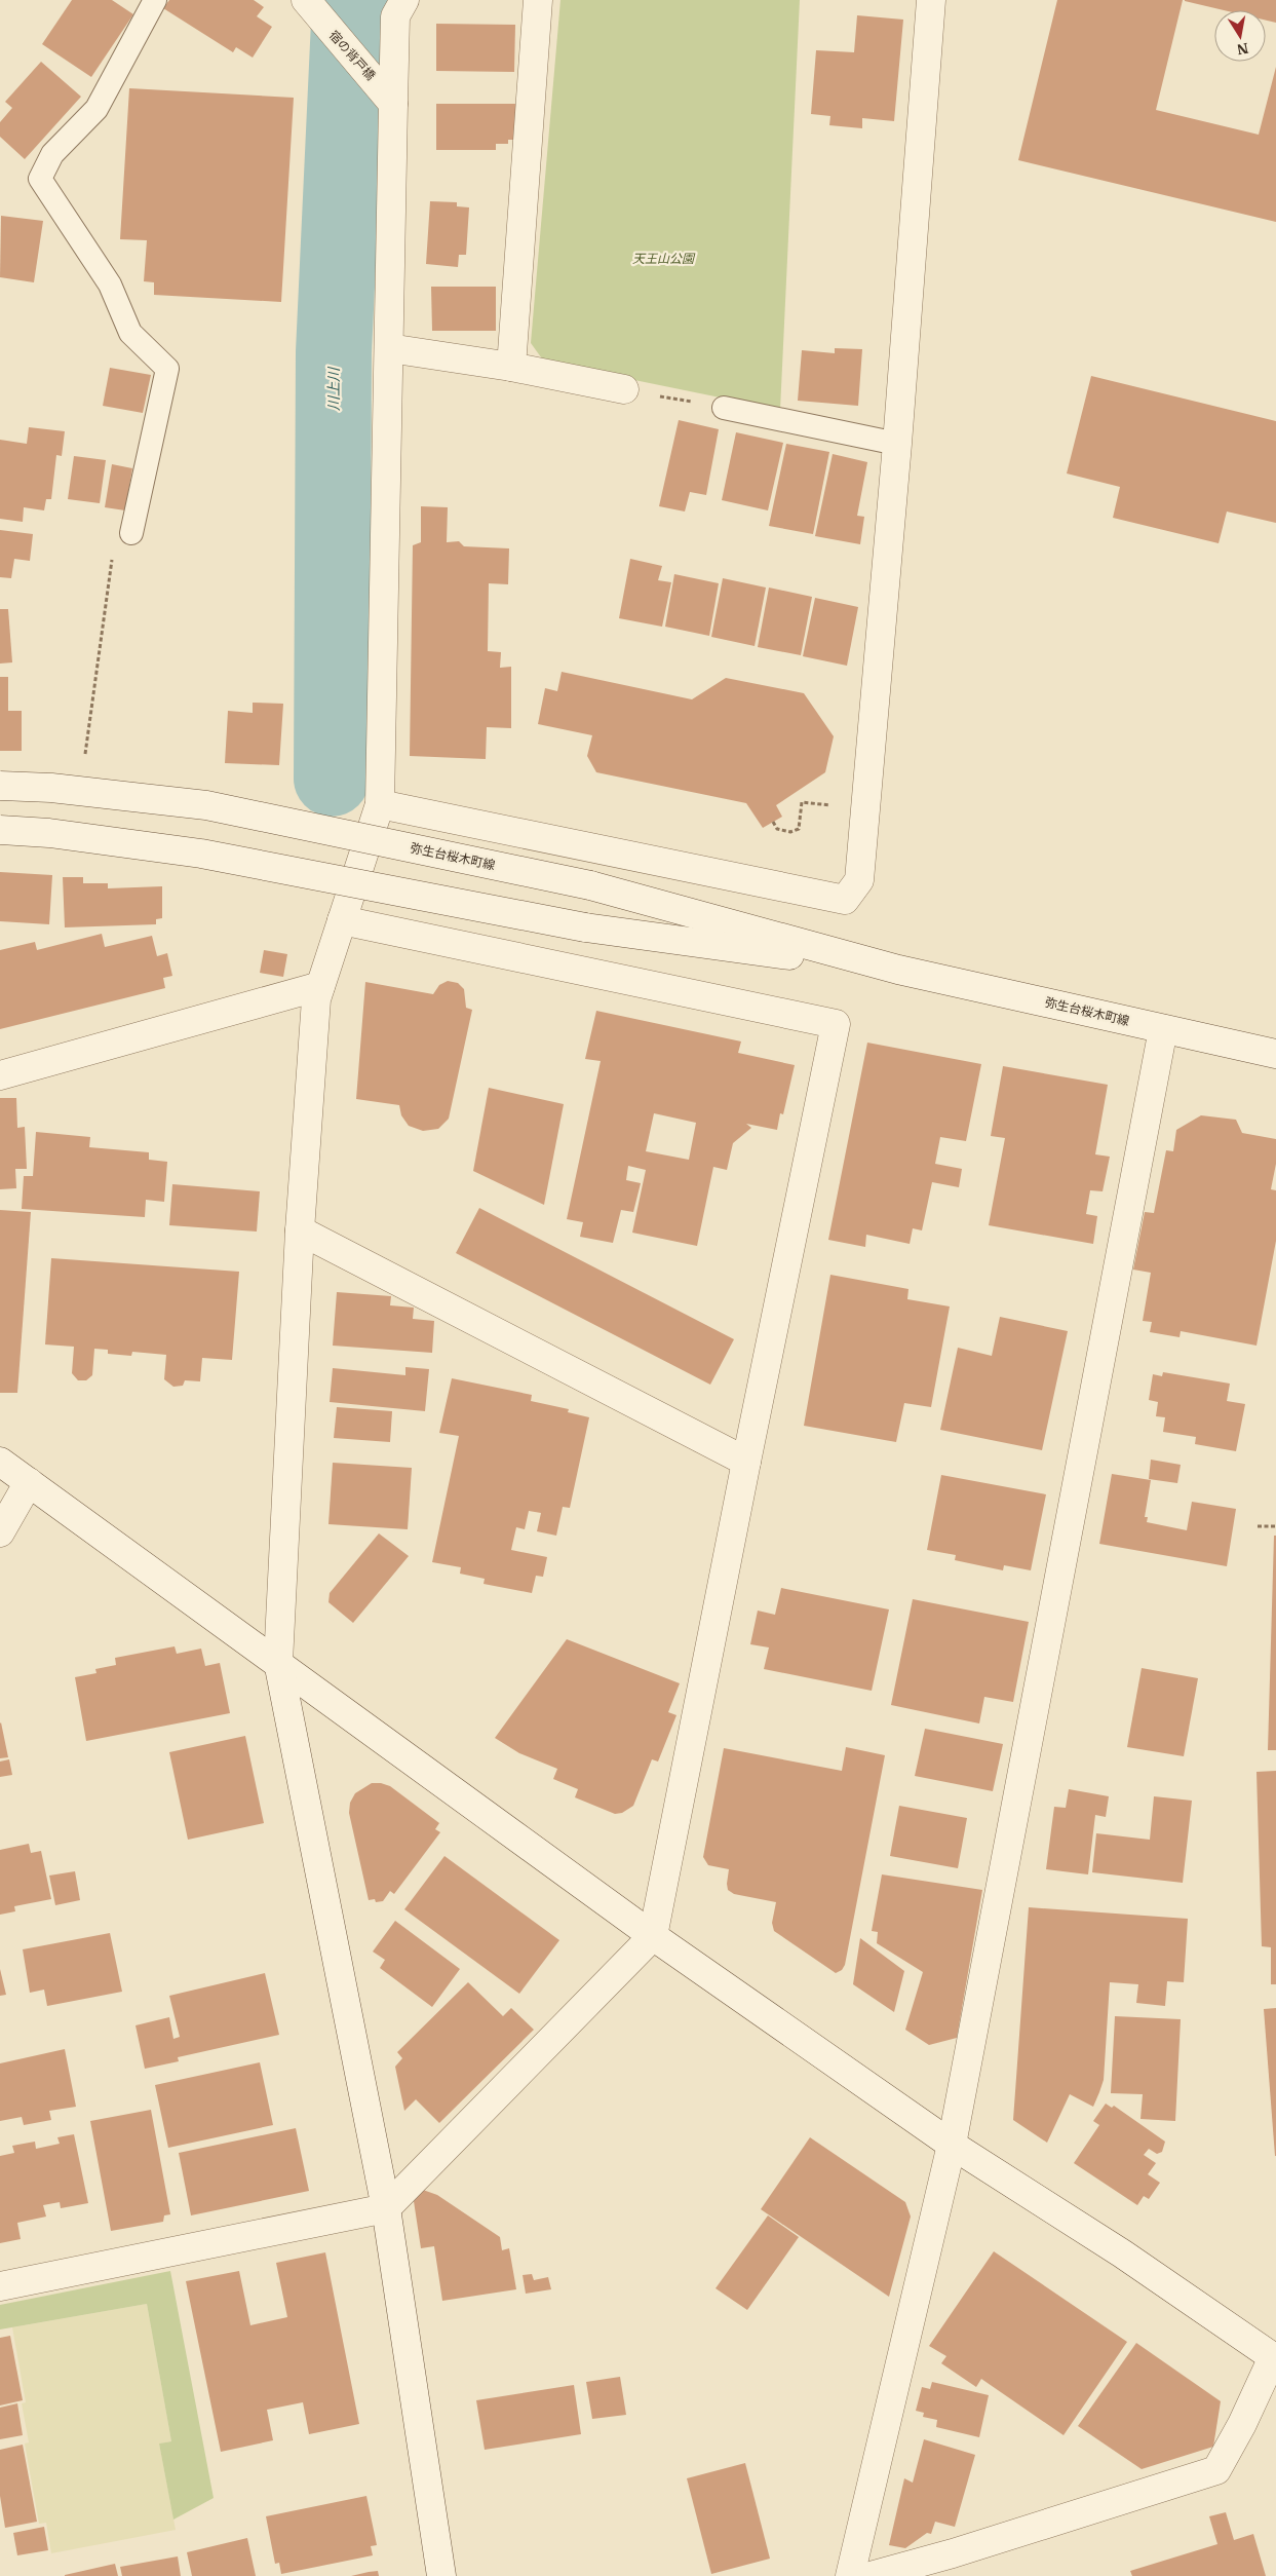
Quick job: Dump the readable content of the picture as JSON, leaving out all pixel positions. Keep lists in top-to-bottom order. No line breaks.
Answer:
{"streets":{"street":["宿の背戸橋","弥生台桜木町線"]},"water":["川上川"],"parks":["天王山公園"],"north":"bottom"}
